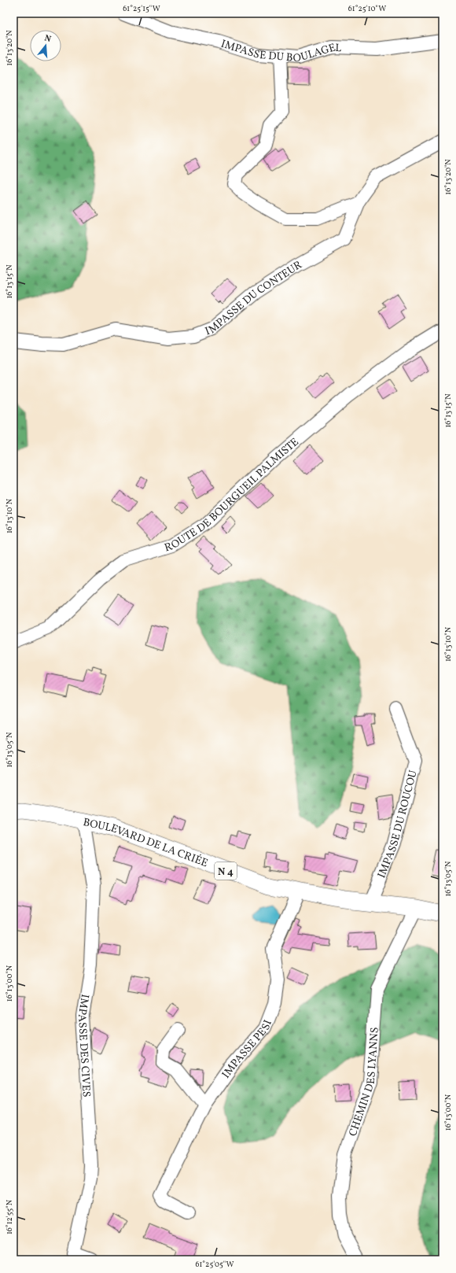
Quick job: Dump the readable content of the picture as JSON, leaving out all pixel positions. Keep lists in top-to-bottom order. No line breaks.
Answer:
{"streets":{"main road":["BOULEVARD DE LA CRIÉE","N 4"],"street":["IMPASSE DU BOULAGEL","IMPASSE DU CONTEUR","ROUTE DE BOURGUEIL PALMISTE","IMPASSE DU ROUCOU","IMPASSE DES CIVES","IMPASSE PESI","CHEMIN DES LYANNS"]},"crossings":[["IMPASSE DU ROUCOU","BOULEVARD DE LA CRIÉE"],["BOULEVARD DE LA CRIÉE","IMPASSE DES CIVES"],["BOULEVARD DE LA CRIÉE","IMPASSE PESI"],["BOULEVARD DE LA CRIÉE","CHEMIN DES LYANNS"]],"north":"top","coordinates":["61°25'15\"W","61°25'10\"W","16°13'20\"N","16°13'15\"N","16°13'10\"N","16°13'05\"N","16°13'00\"N","16°12'55\"N","61°25'05\"W"]}
